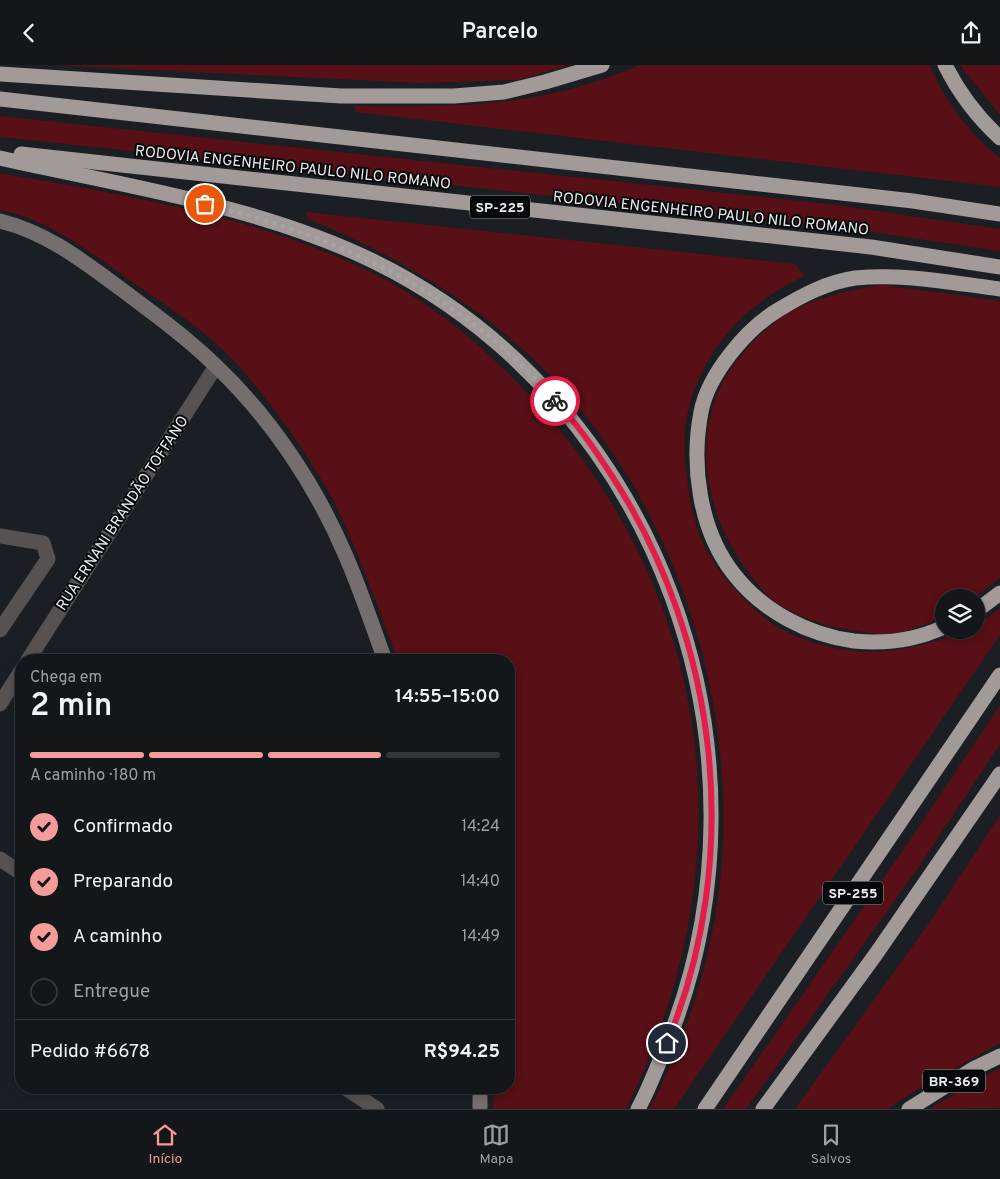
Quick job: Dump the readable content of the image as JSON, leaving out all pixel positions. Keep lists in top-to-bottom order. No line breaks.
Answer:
{"streets":{"highway":["RODOVIA ENGENHEIRO PAULO NILO ROMANO","SP-225","SP-255","BR-369"],"street":["RUA ERNANI BRANDÃO TOFFANO"]},"page":{"header":"Parcelo","heading":["2 min","Chega em","14:55–15:00"],"panel":["Pedido #6678","R$94.25"],"bar":"A caminho · 180 m","list":[["Confirmado","14:24"],["Preparando","14:40"],["A caminho","14:49"],"Entregue"],"tabs":["Início","Mapa","Salvos"]}}
